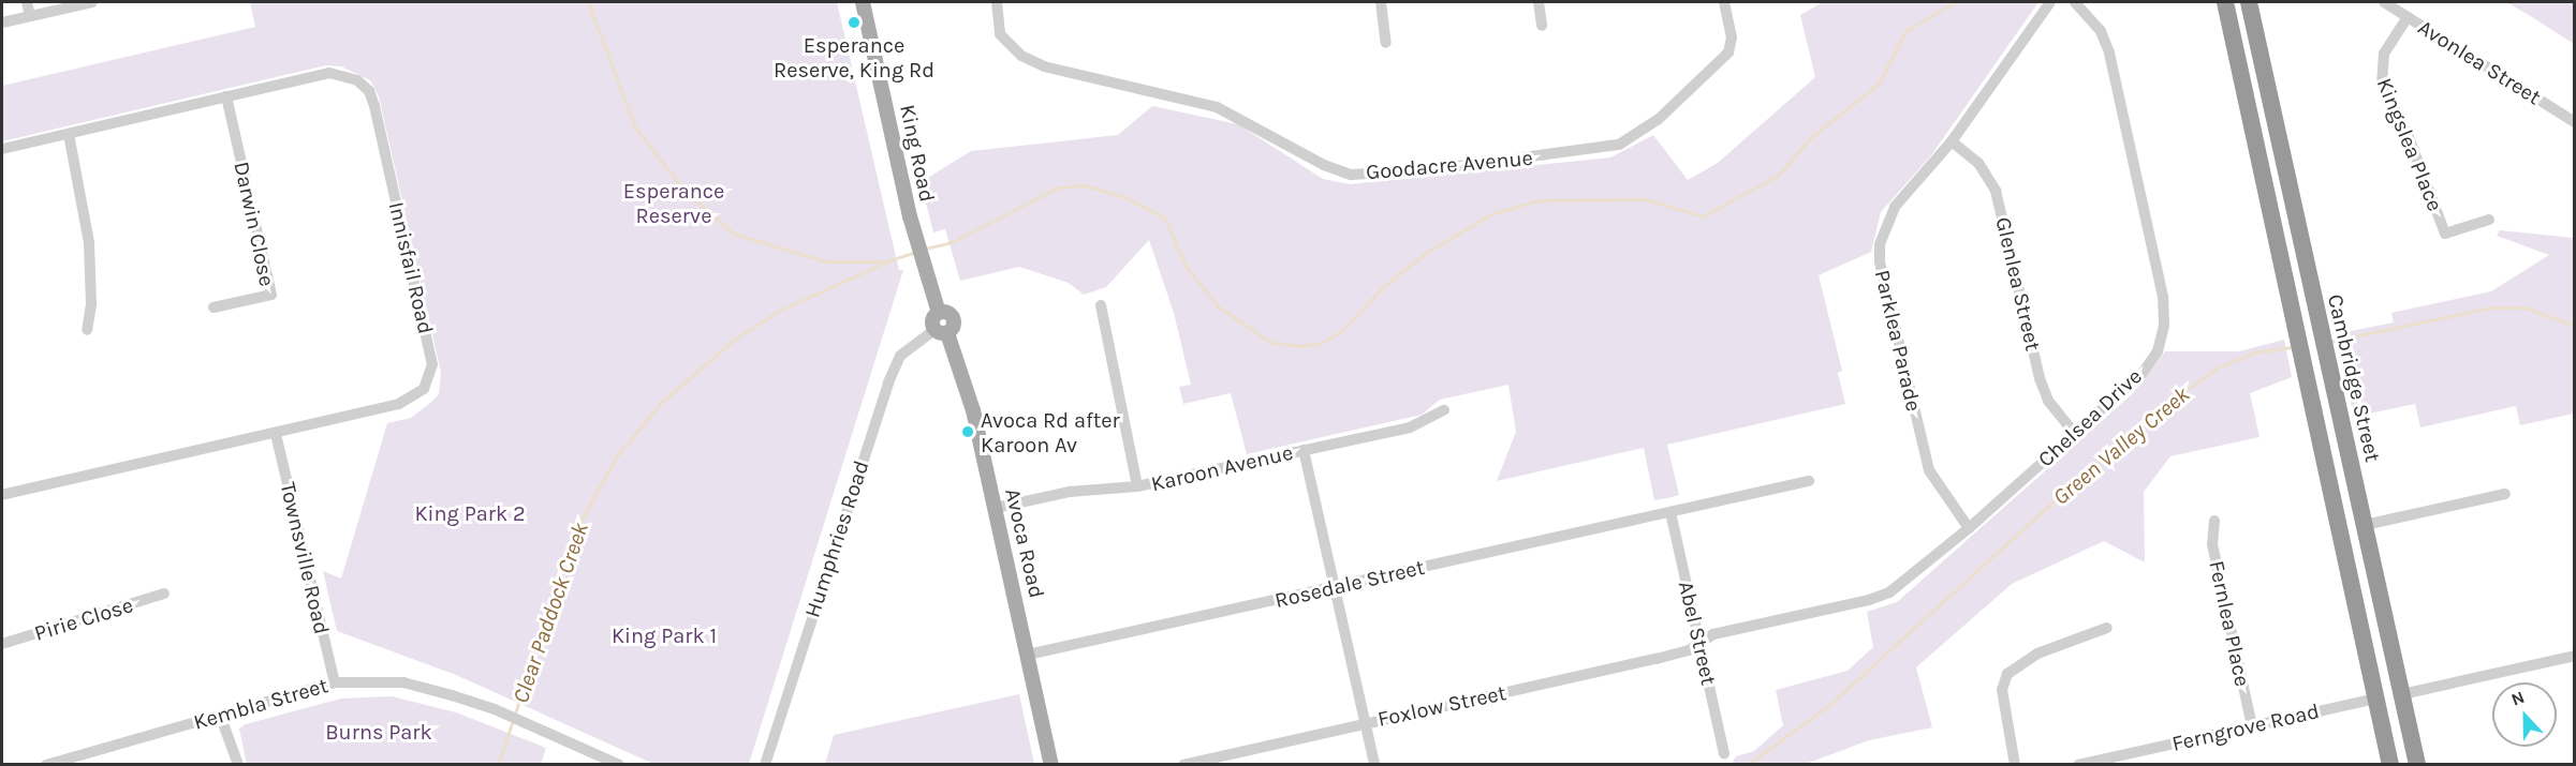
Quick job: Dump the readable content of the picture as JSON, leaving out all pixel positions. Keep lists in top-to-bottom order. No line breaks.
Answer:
{"streets":{"highway":["Cambridge Street"],"main road":["King Road","Avoca Road"],"street":["Avonlea Street","Kingslea Place","Goodacre Avenue","Darwin Close","Innisfail Road","Glenlea Street","Parklea Parade","Chelsea Drive","Karoon Avenue","Humphries Road","Townsville Road","Rosedale Street","Pirie Close","Fernlea Place","Abel Street","Kembla Street","Foxlow Street","Ferngrove Road"]},"crossings":[["Avonlea Street","Kingslea Place"],["King Road","Avoca Road"],["Darwin Close","Innisfail Road"],["Innisfail Road","Townsville Road"],["Glenlea Street","Parklea Parade"],["Glenlea Street","Chelsea Drive"],["Parklea Parade","Chelsea Drive"],["Chelsea Drive","Abel Street"],["Chelsea Drive","Foxlow Street"],["Karoon Avenue","Avoca Road"],["Humphries Road","Avoca Road"],["Avoca Road","Rosedale Street"],["Townsville Road","Kembla Street"],["Rosedale Street","Abel Street"],["Fernlea Place","Ferngrove Road"],["Abel Street","Foxlow Street"]],"water":["Green Valley Creek","Clear Paddock Creek"],"parks":["Esperance Reserve","King Park 2","King Park 1","Burns Park"],"places":["Esperance Reserve, King Rd","Avoca Rd after Karoon Av"],"north":"top"}
